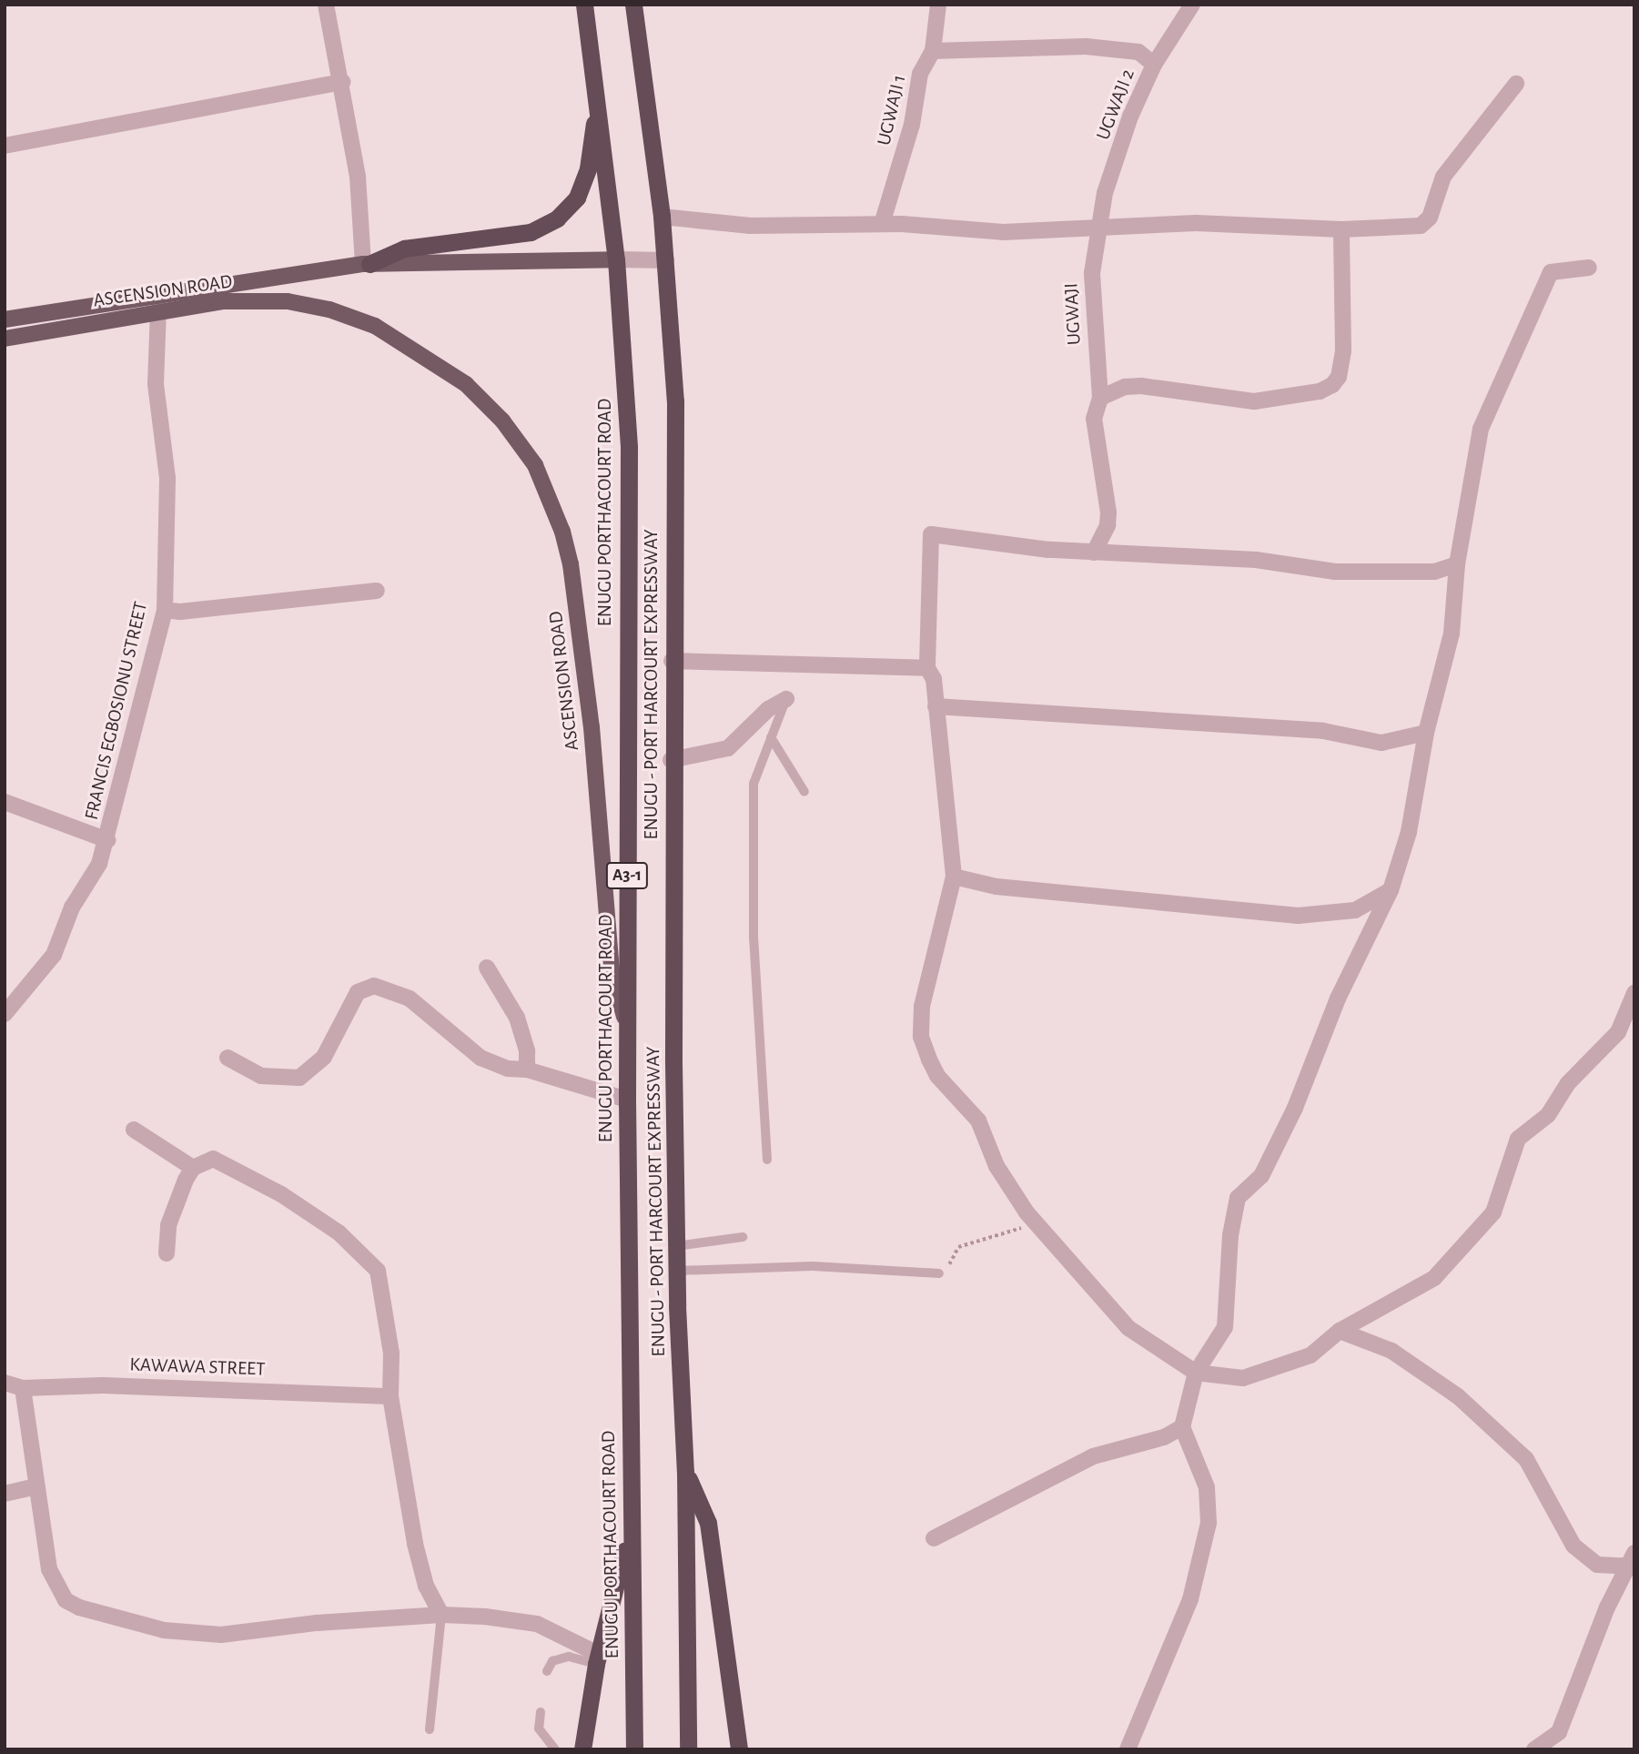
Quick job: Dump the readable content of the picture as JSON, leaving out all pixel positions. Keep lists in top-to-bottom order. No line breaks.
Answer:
{"streets":{"highway":["ENUGU PORTHACOURT ROAD","ENUGU - PORT HARCOURT EXPRESSWAY","A3-1"],"main road":["ASCENSION ROAD"],"street":["UGWAJI 2","UGWAJI 1","UGWAJI","FRANCIS EGBOSIONU STREET","KAWAWA STREET"]},"crossings":[["UGWAJI 2","UGWAJI"],["ASCENSION ROAD","ENUGU PORTHACOURT ROAD"],["ASCENSION ROAD","FRANCIS EGBOSIONU STREET"]]}
